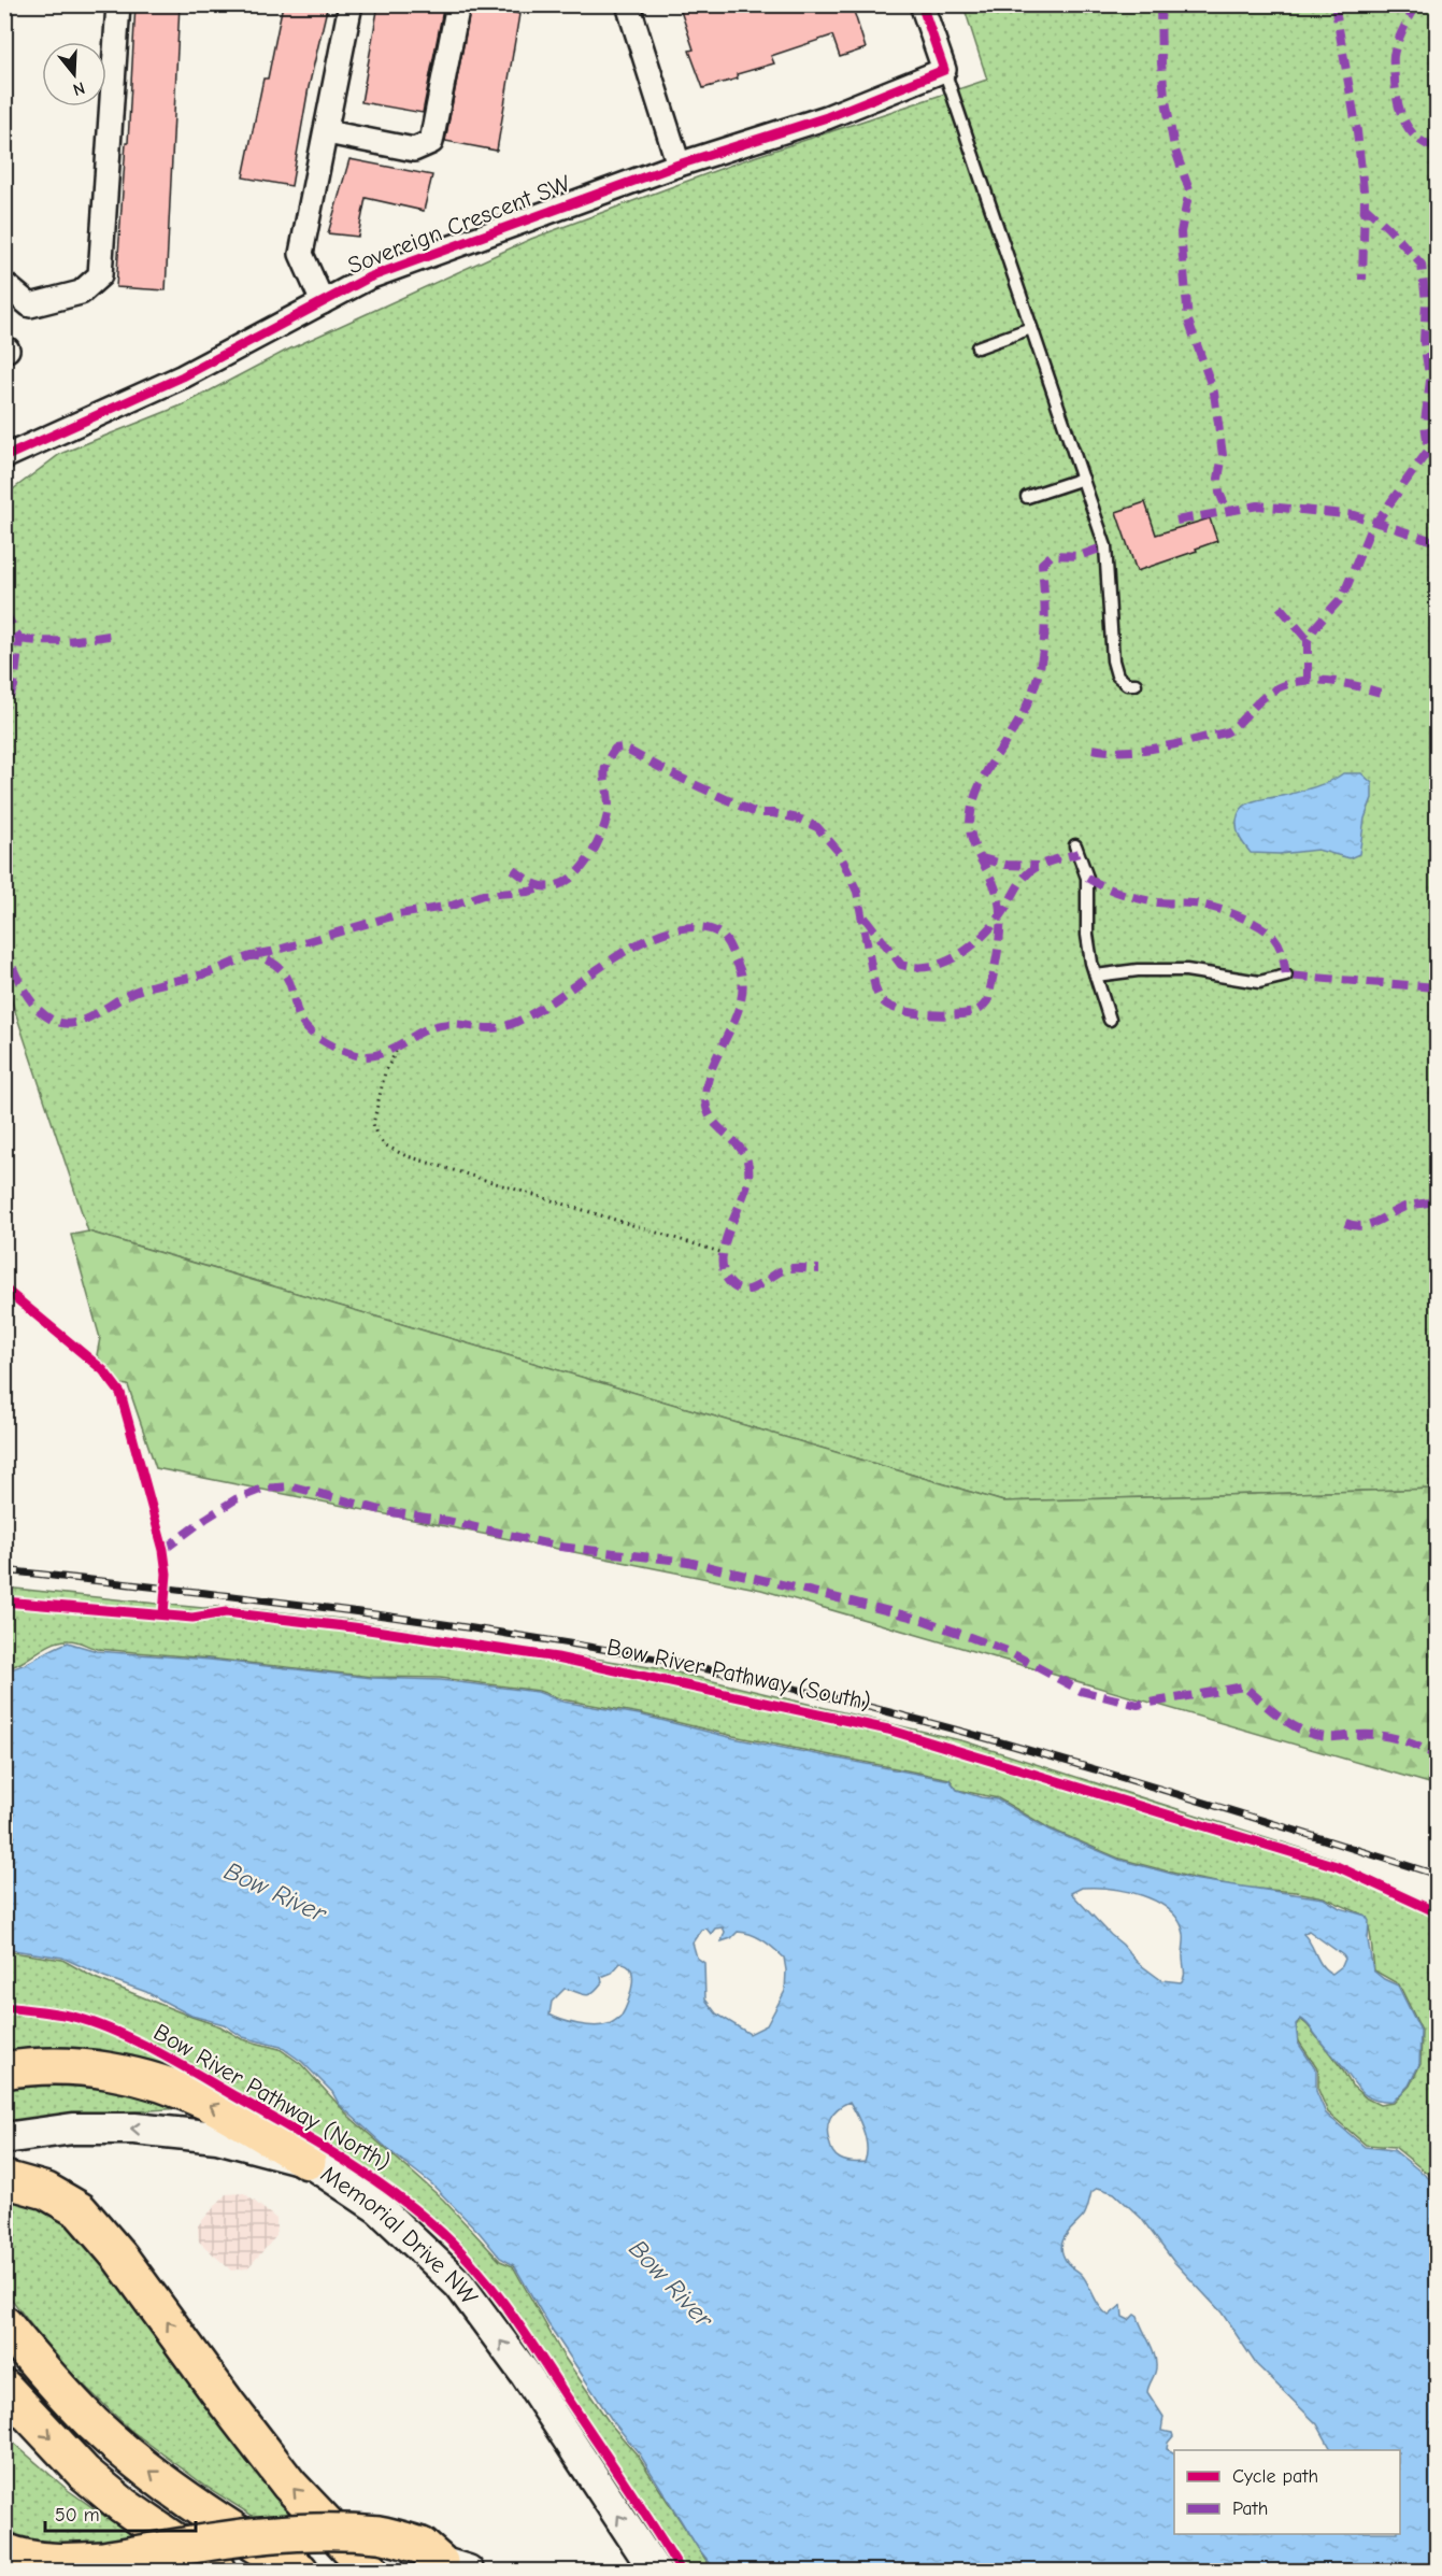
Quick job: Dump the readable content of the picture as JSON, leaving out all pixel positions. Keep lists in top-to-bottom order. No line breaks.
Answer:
{"streets":{"main road":["Memorial Drive NW"],"street":["Sovereign Crescent SW"],"cycle path":["Bow River Pathway (South)","Bow River Pathway (North)"]},"one_way":["Memorial Drive NW"],"water":["Bow River"],"legend":["Cycle path","Path"],"scale_bar":"50 m","north":"bottom"}
